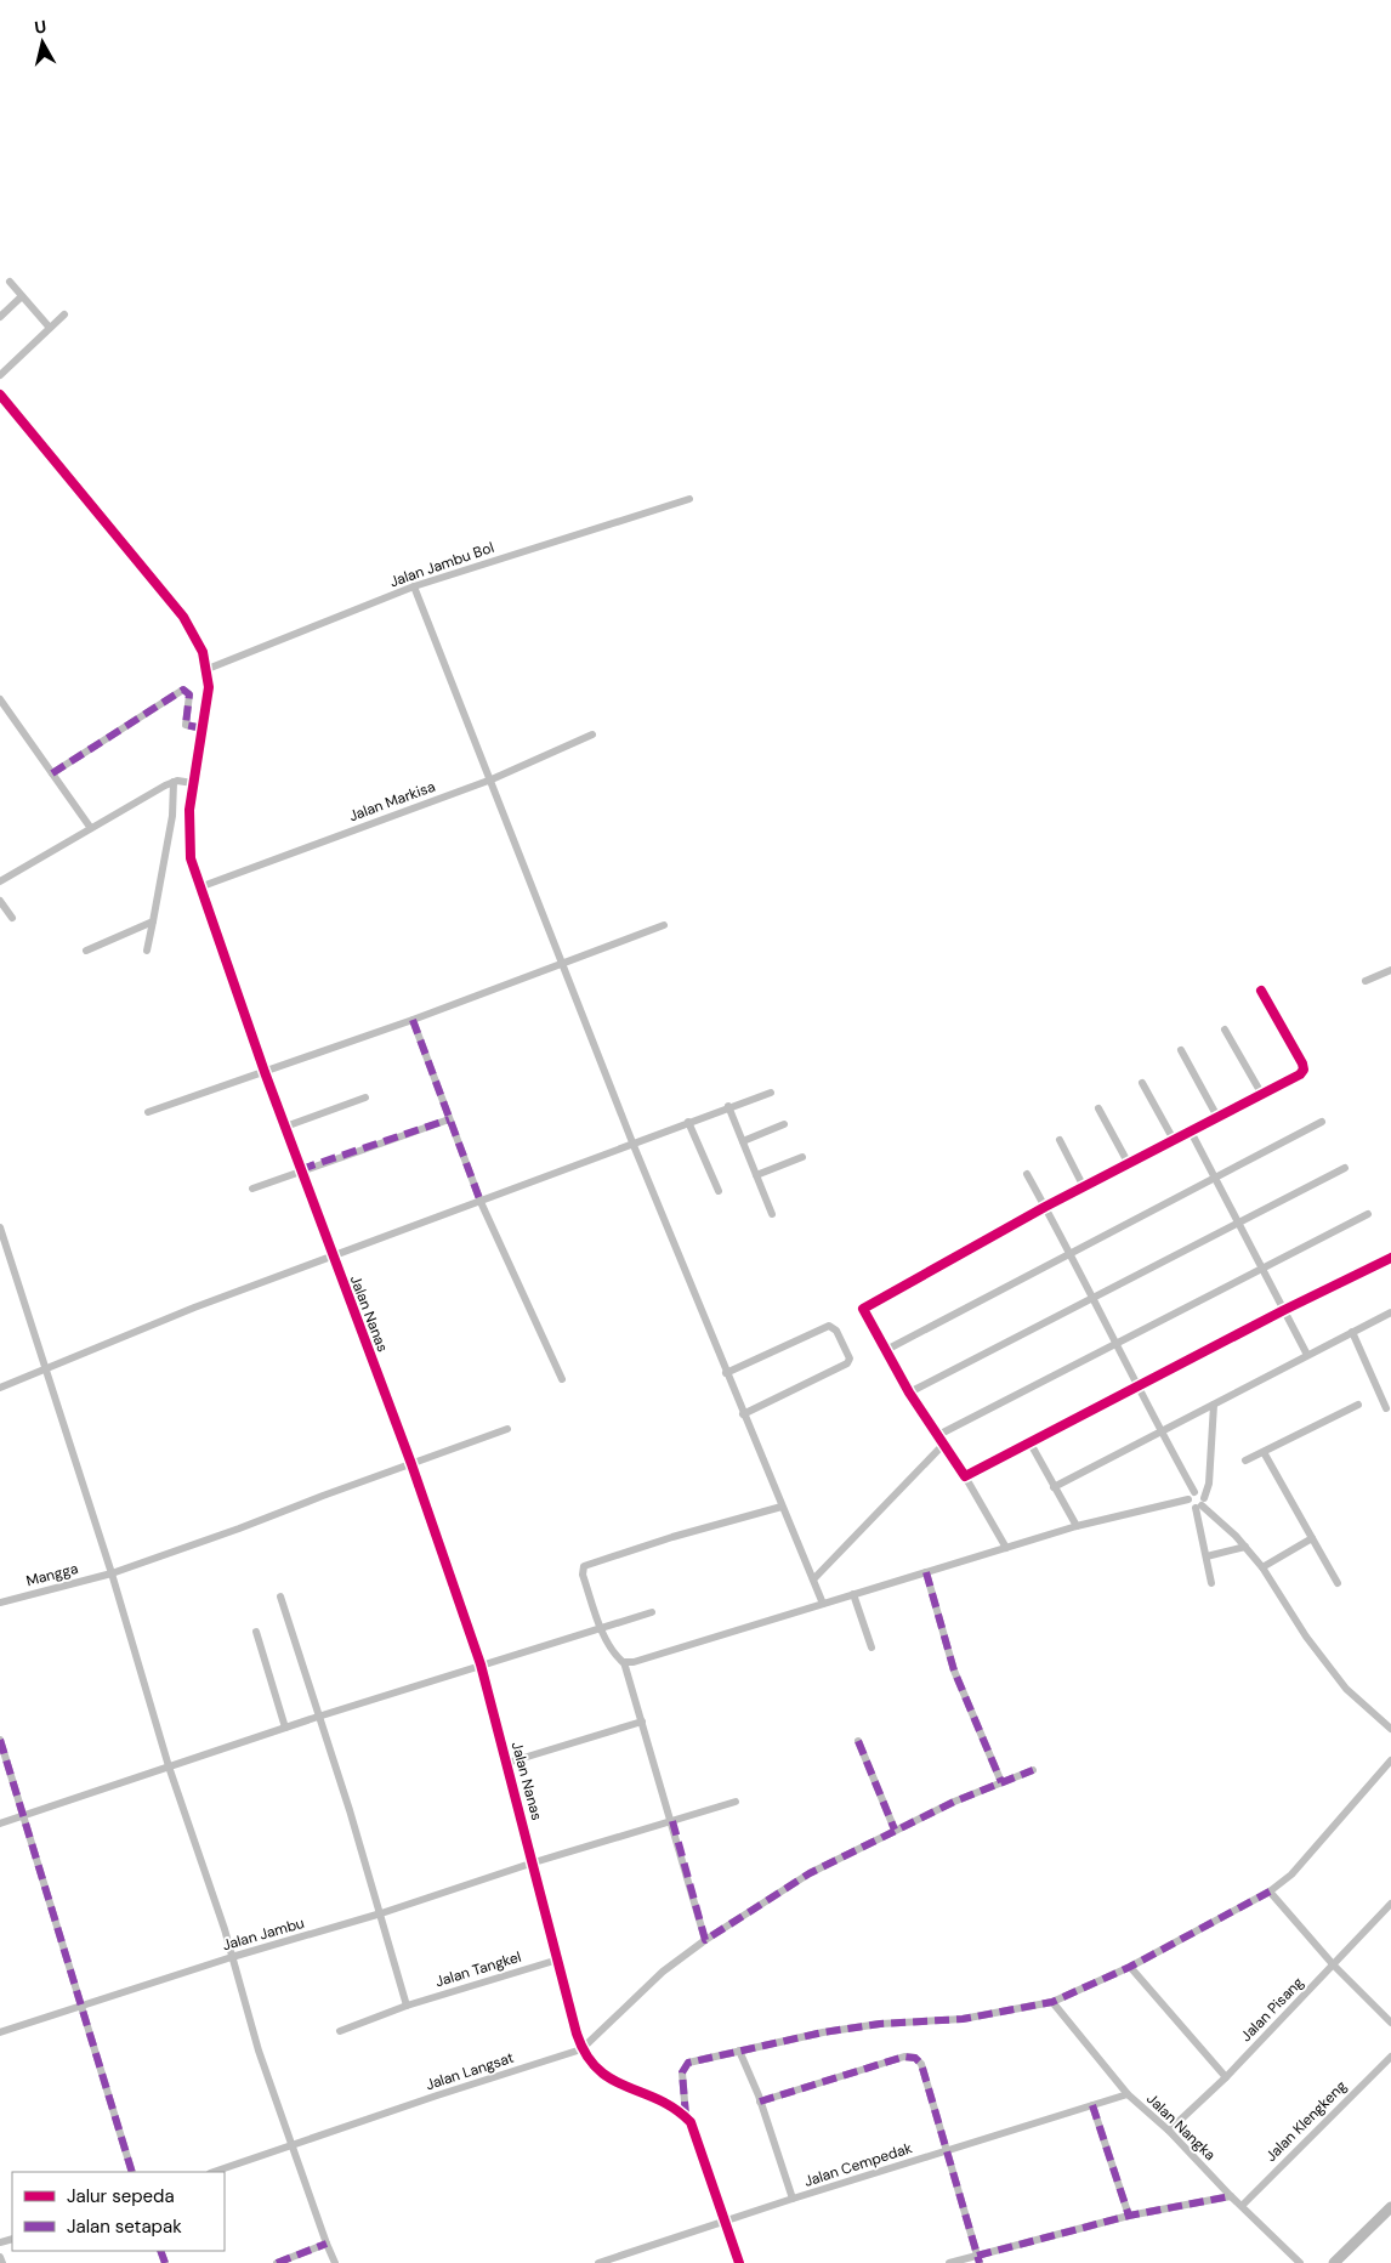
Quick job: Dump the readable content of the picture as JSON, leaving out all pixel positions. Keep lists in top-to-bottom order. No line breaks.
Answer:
{"streets":{"street":["Jalan Jambu Bol","Jalan Markisa","Jalan Nanas","Mangga","Jalan Jambu","Jalan Tangkel","Jalan Pisang","Jalan Langsat","Jalan Klengkeng","Jalan Nangka","Jalan Cempedak"]},"crossings":[["Jalan Markisa","Jalan Nanas"],["Jalan Nanas","Mangga"],["Jalan Nanas","Jalan Jambu"],["Jalan Nanas","Jalan Tangkel"],["Jalan Nanas","Jalan Langsat"],["Jalan Pisang","Jalan Nangka"],["Jalan Klengkeng","Jalan Nangka"],["Jalan Nangka","Jalan Cempedak"]],"legend":["Jalur sepeda","Jalan setapak"],"north":"top"}
